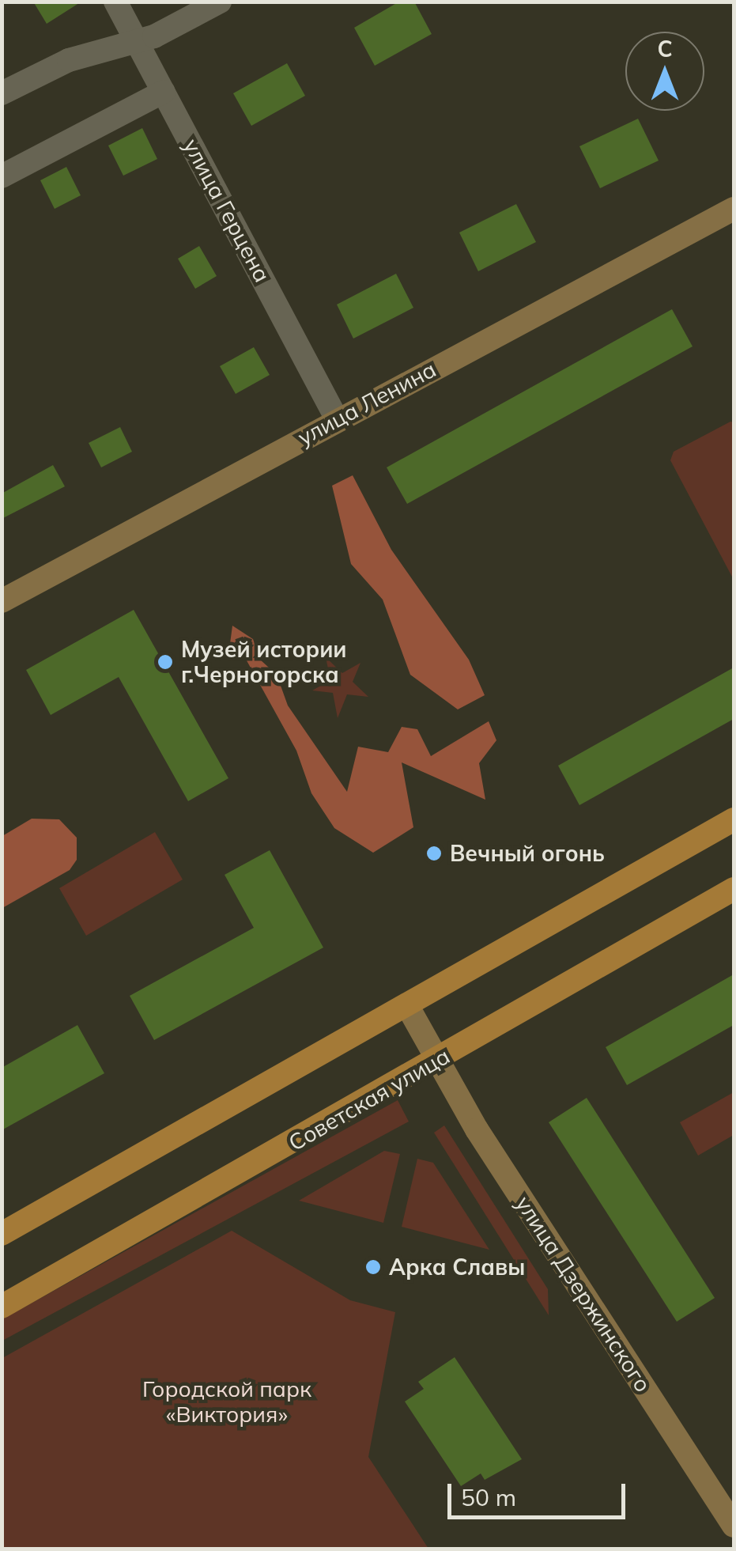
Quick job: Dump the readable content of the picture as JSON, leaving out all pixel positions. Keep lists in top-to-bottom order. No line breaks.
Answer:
{"streets":{"main road":["Советская улица"],"street":["улица Герцена","улица Ленина","улица Дзержинского"]},"crossings":[["улица Герцена","улица Ленина"],["Советская улица","улица Дзержинского"]],"parks":["Городской парк «Виктория»"],"places":["Музей истории г.Черногорска","Вечный огонь","Арка Славы"],"scale_bar":"50 m","north":"top"}
